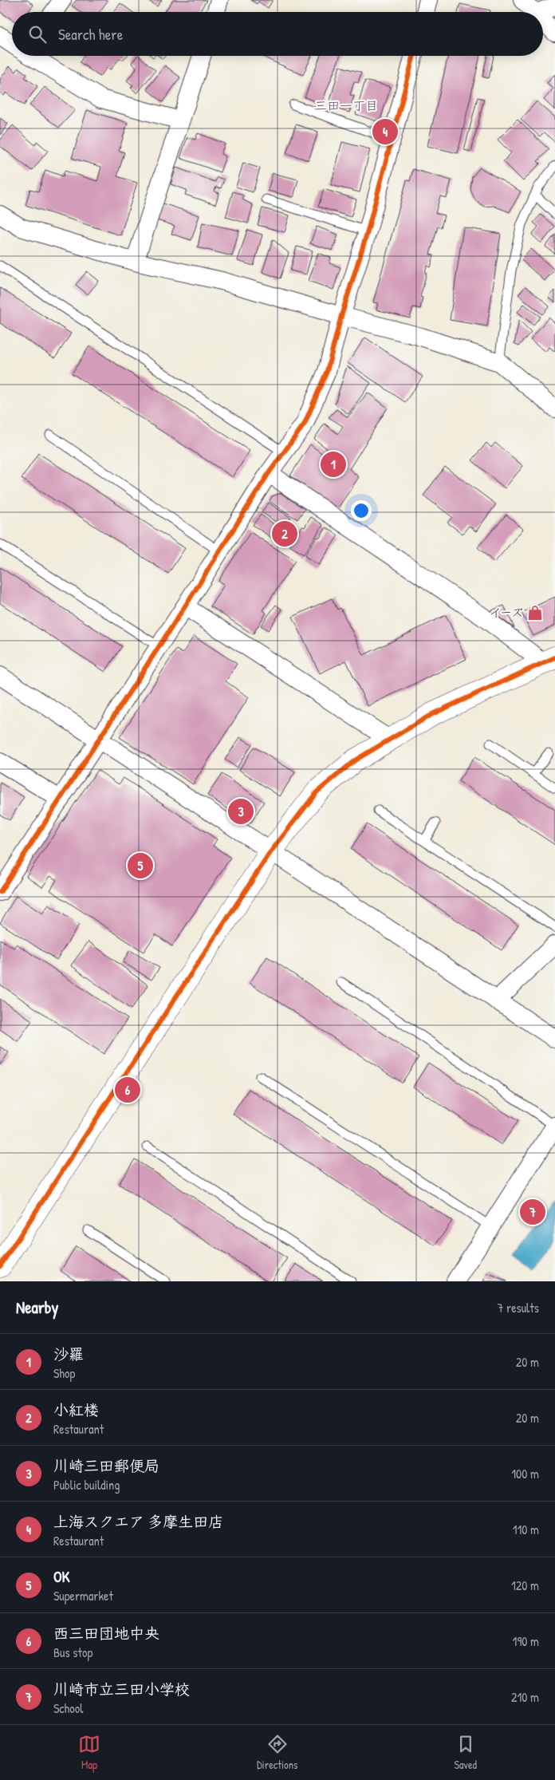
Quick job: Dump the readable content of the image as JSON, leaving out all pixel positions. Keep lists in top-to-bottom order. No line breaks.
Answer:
{"districts":["三田一丁目"],"places":{"shop":["イーズ"]},"page":{"search":"Search here","pins":["4","1","2","3","5","6","7"],"heading":["Nearby","7 results"],"list":[{"mark":"1","name":"沙羅","note":"Shop","value":"20 m"},{"mark":"2","name":"小紅楼","note":"Restaurant","value":"20 m"},{"mark":"3","name":"川崎三田郵便局","note":"Public building","value":"100 m"},{"mark":"4","name":"上海スクエア 多摩生田店","note":"Restaurant","value":"110 m"},{"mark":"5","name":"OK","note":"Supermarket","value":"120 m"},{"mark":"6","name":"西三田団地中央","note":"Bus stop","value":"190 m"},{"mark":"7","name":"川崎市立三田小学校","note":"School","value":"210 m"}],"nav":["Map","Directions","Saved"]}}
